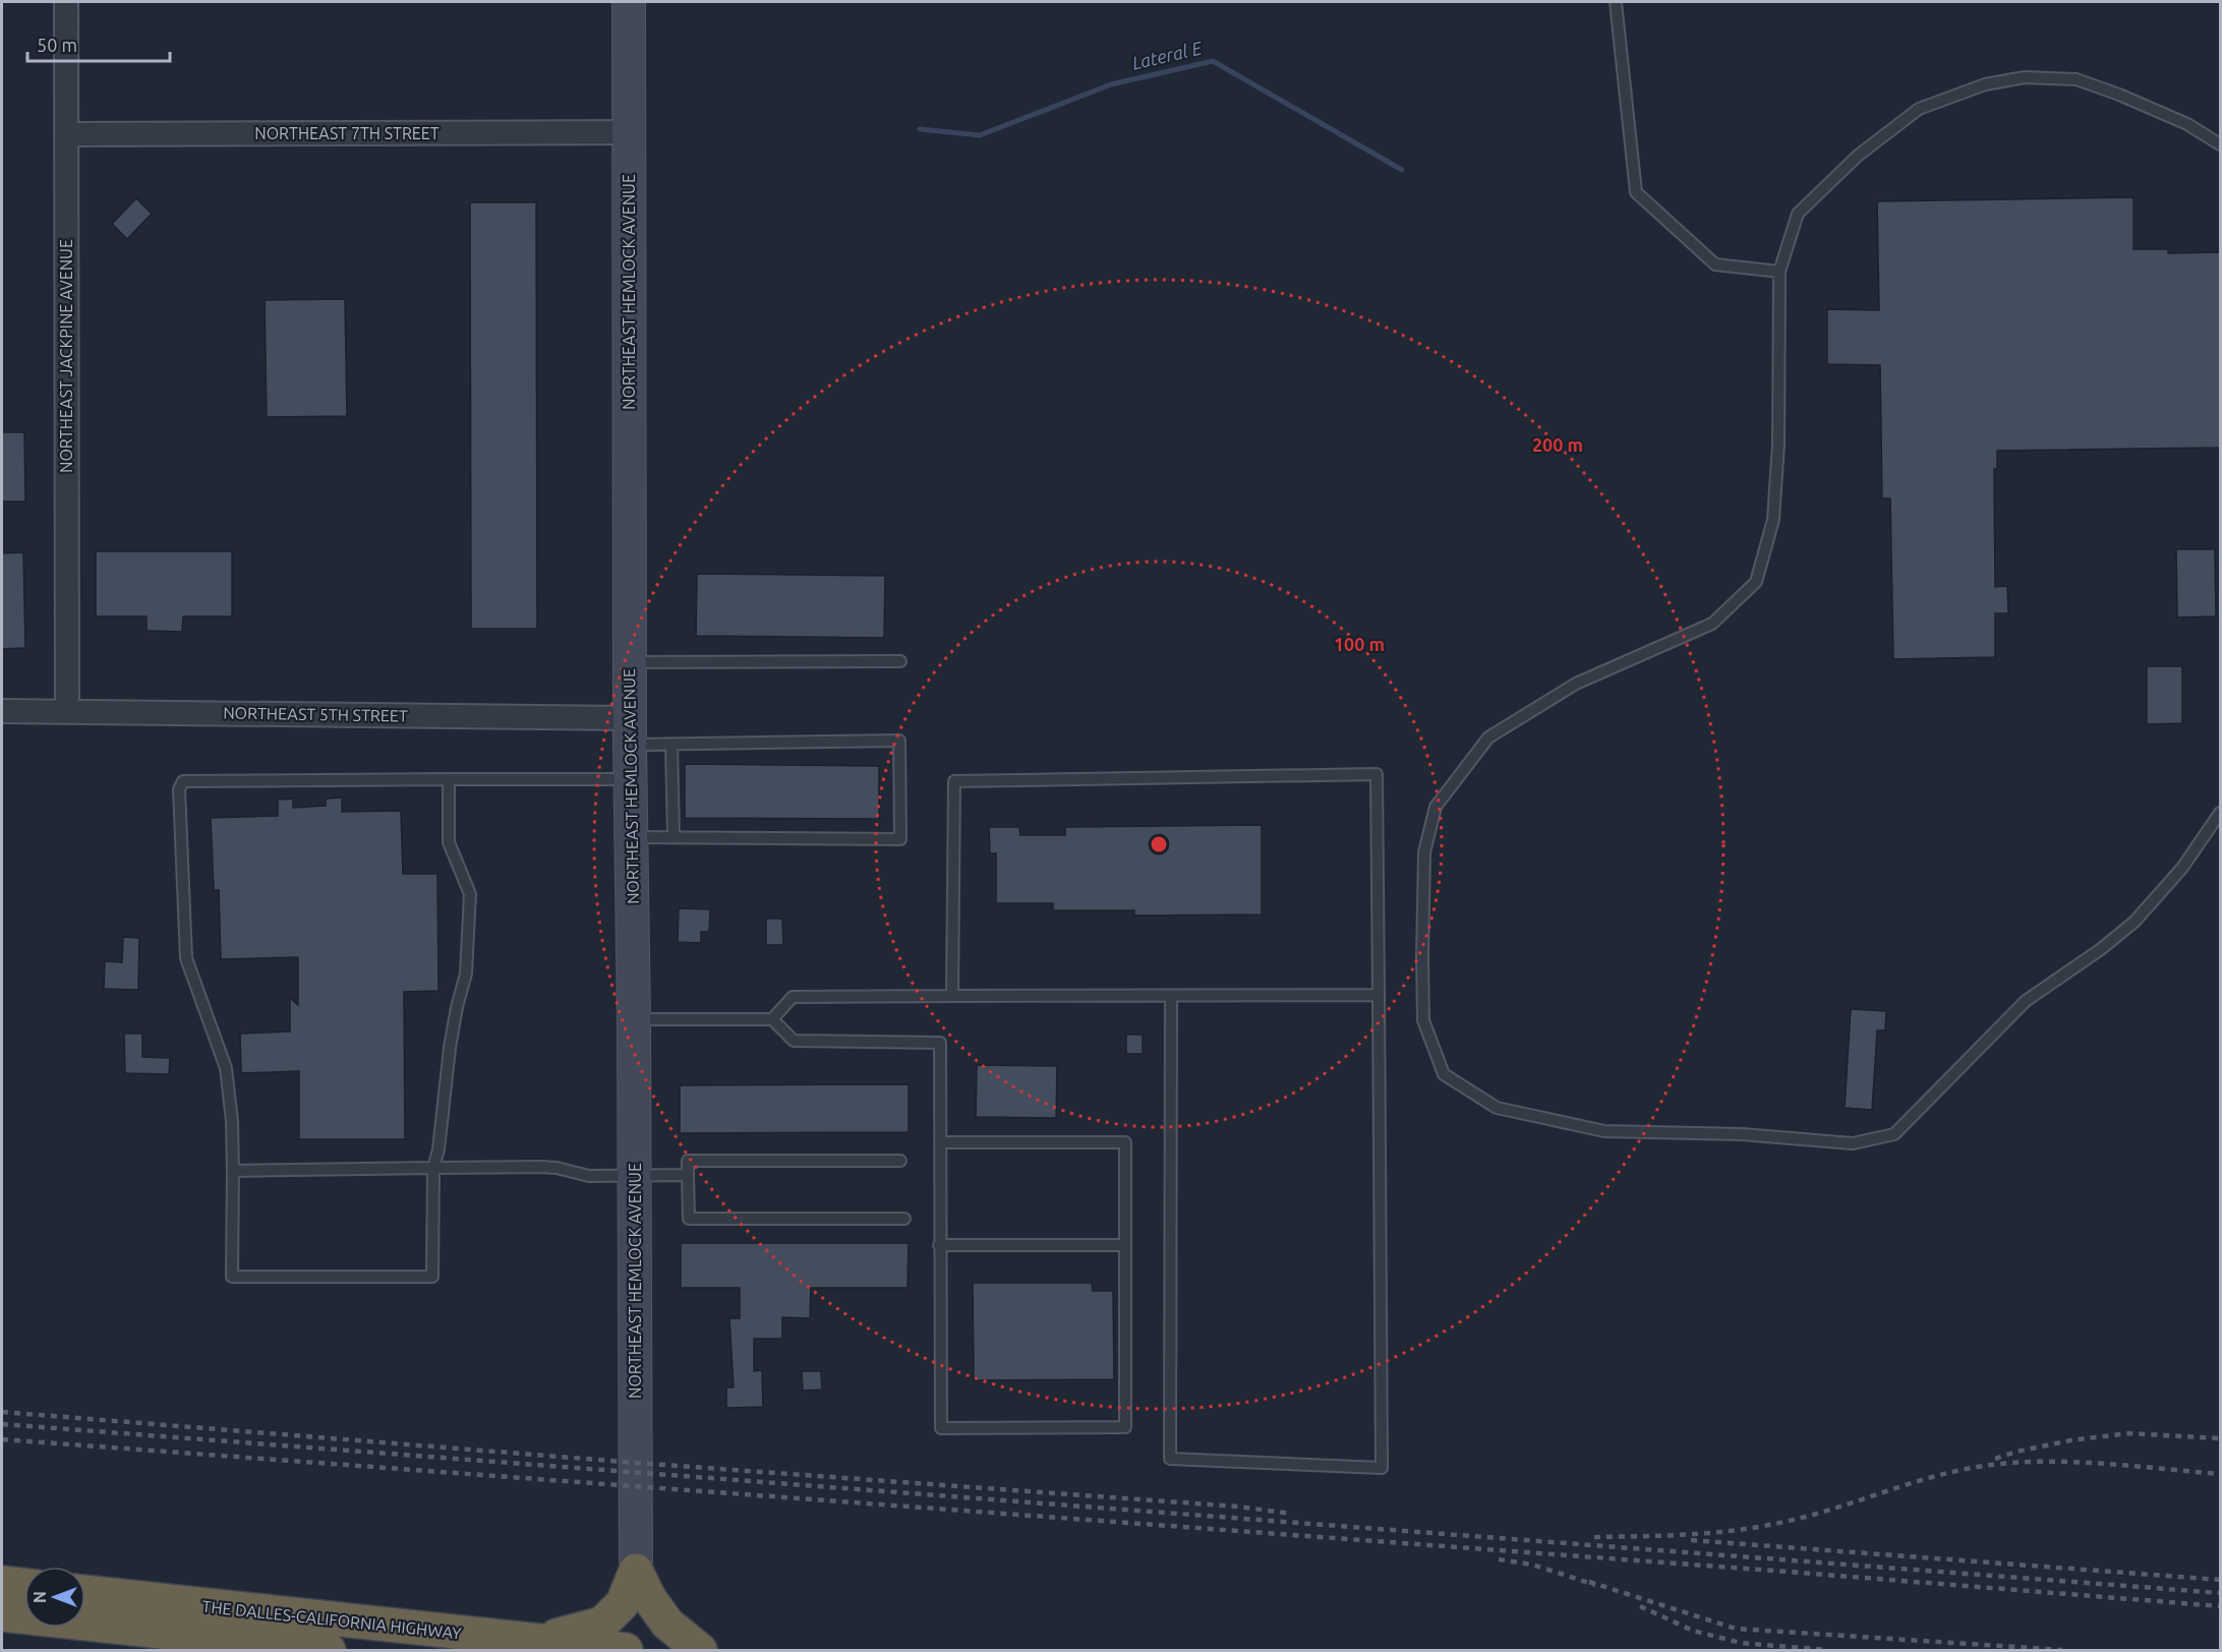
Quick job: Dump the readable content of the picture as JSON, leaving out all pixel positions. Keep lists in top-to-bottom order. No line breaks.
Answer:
{"streets":{"highway":["THE DALLES-CALIFORNIA HIGHWAY"],"street":["NORTHEAST 7TH STREET","NORTHEAST HEMLOCK AVENUE","NORTHEAST JACKPINE AVENUE","NORTHEAST 5TH STREET"]},"crossings":[["NORTHEAST 7TH STREET","NORTHEAST HEMLOCK AVENUE"],["NORTHEAST 7TH STREET","NORTHEAST JACKPINE AVENUE"],["NORTHEAST HEMLOCK AVENUE","NORTHEAST 5TH STREET"],["NORTHEAST JACKPINE AVENUE","NORTHEAST 5TH STREET"]],"water":["Lateral E"],"scale_bar":"50 m","north":"left","rings":["200 m","100 m"]}
